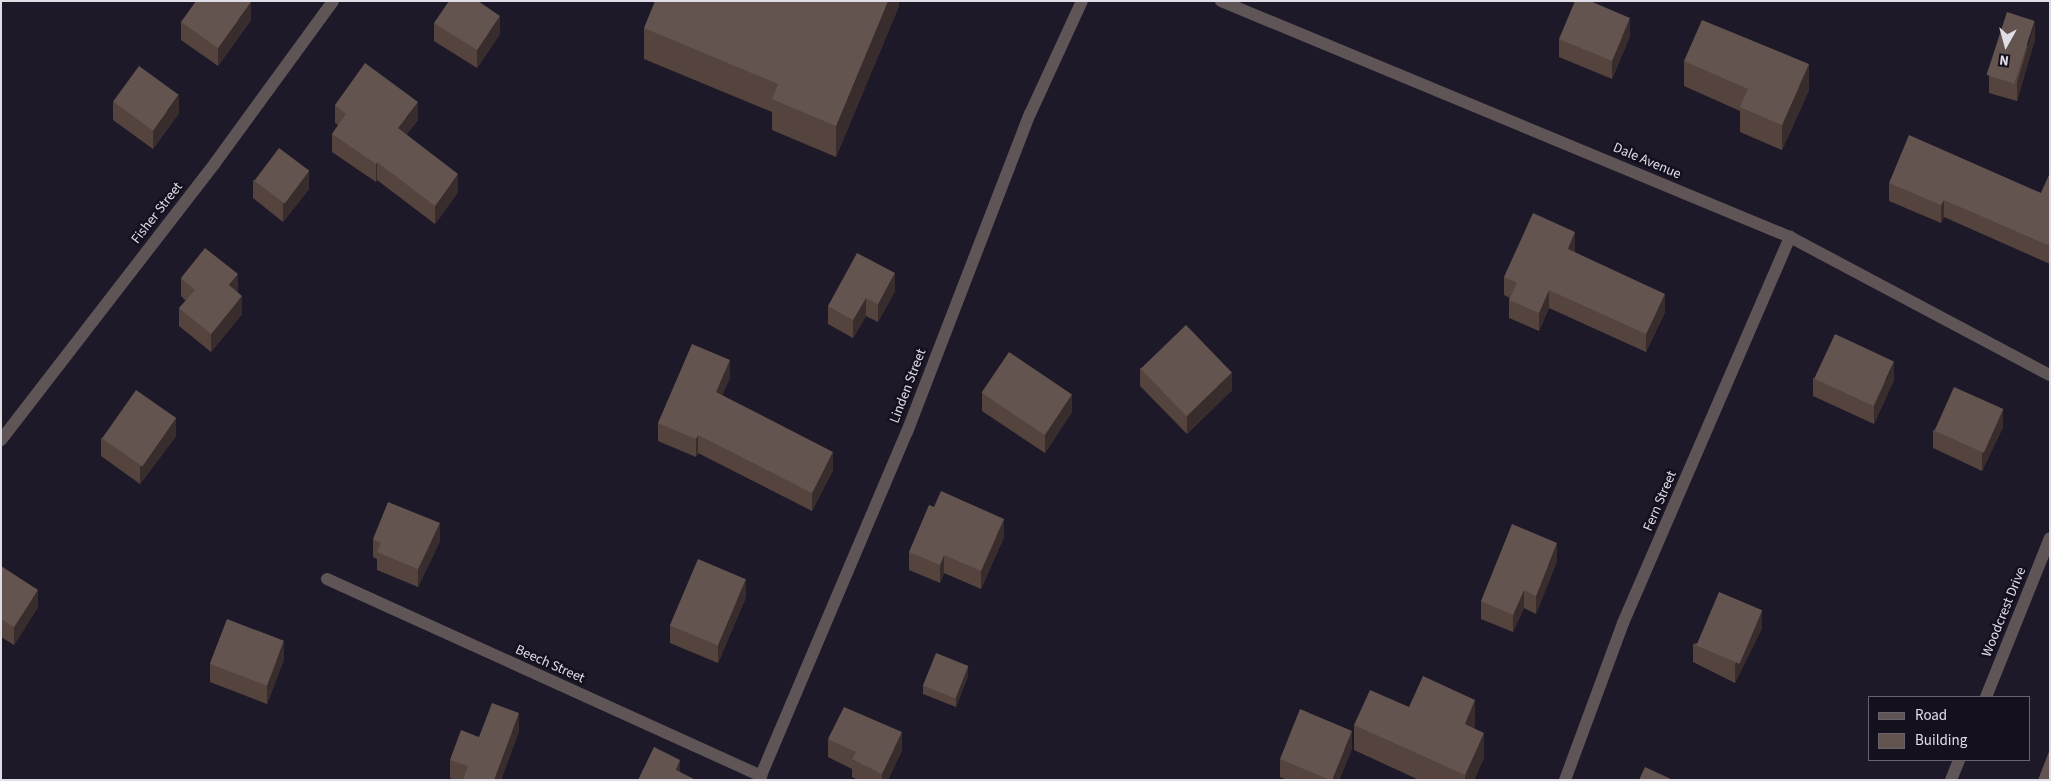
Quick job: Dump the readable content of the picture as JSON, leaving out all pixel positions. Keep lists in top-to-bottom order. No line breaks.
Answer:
{"streets":{"street":["Dale Avenue","Fisher Street","Linden Street","Fern Street","Woodcrest Drive","Beech Street"]},"crossings":[["Dale Avenue","Fern Street"],["Linden Street","Beech Street"]],"legend":["Road","Building"],"north":"bottom"}
